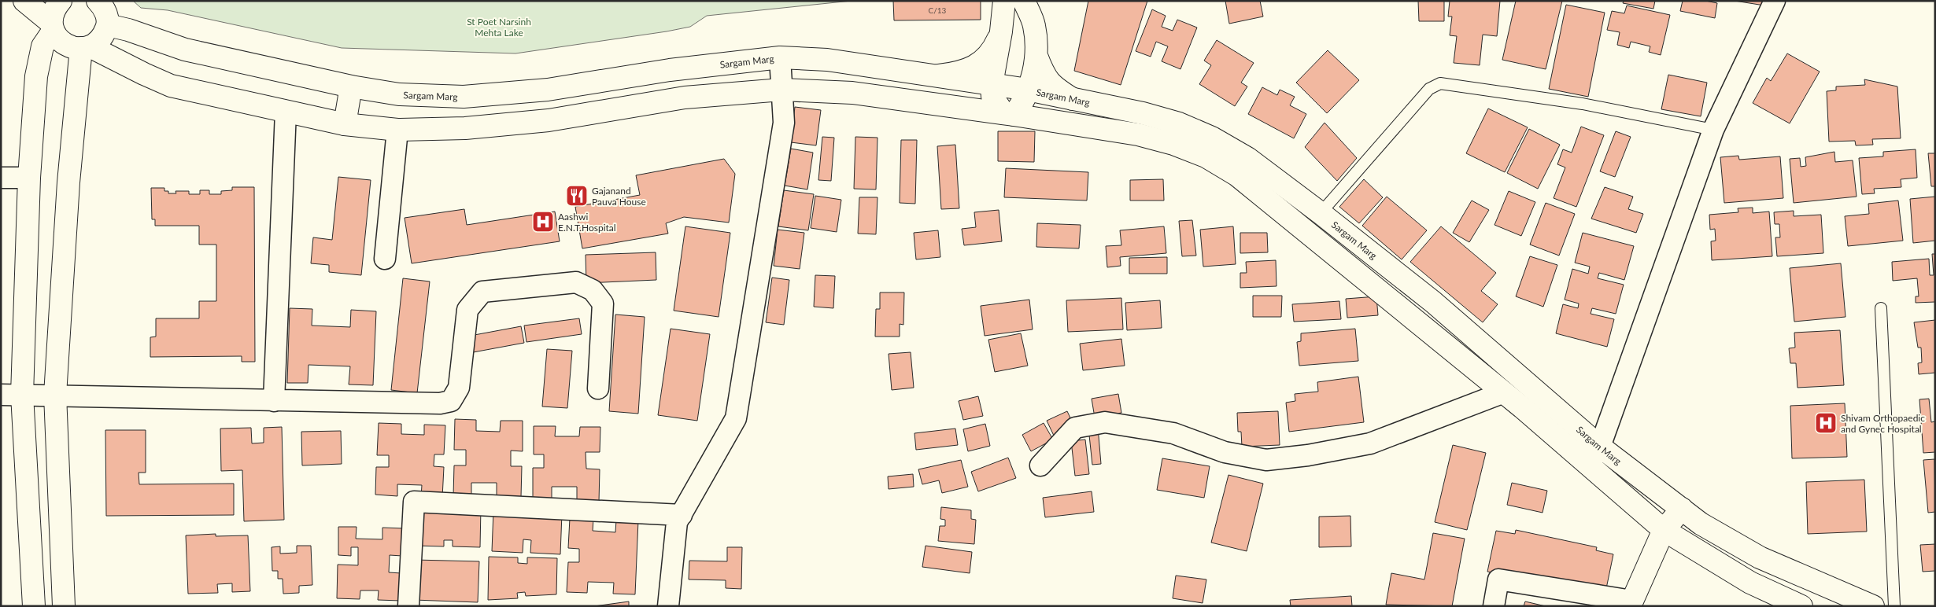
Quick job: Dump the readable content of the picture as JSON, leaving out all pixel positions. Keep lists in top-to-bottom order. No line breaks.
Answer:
{"streets":{"main road":["Sargam Marg"]},"parks":["St Poet Narsinh Mehta Lake"],"places":{"restaurant":["Gajanand Pauva House"],"hospital":["Aashwi E.N.T.Hospital","Shivam Orthopaedic and Gynec Hospital"]},"house_numbers":["C/13"]}
